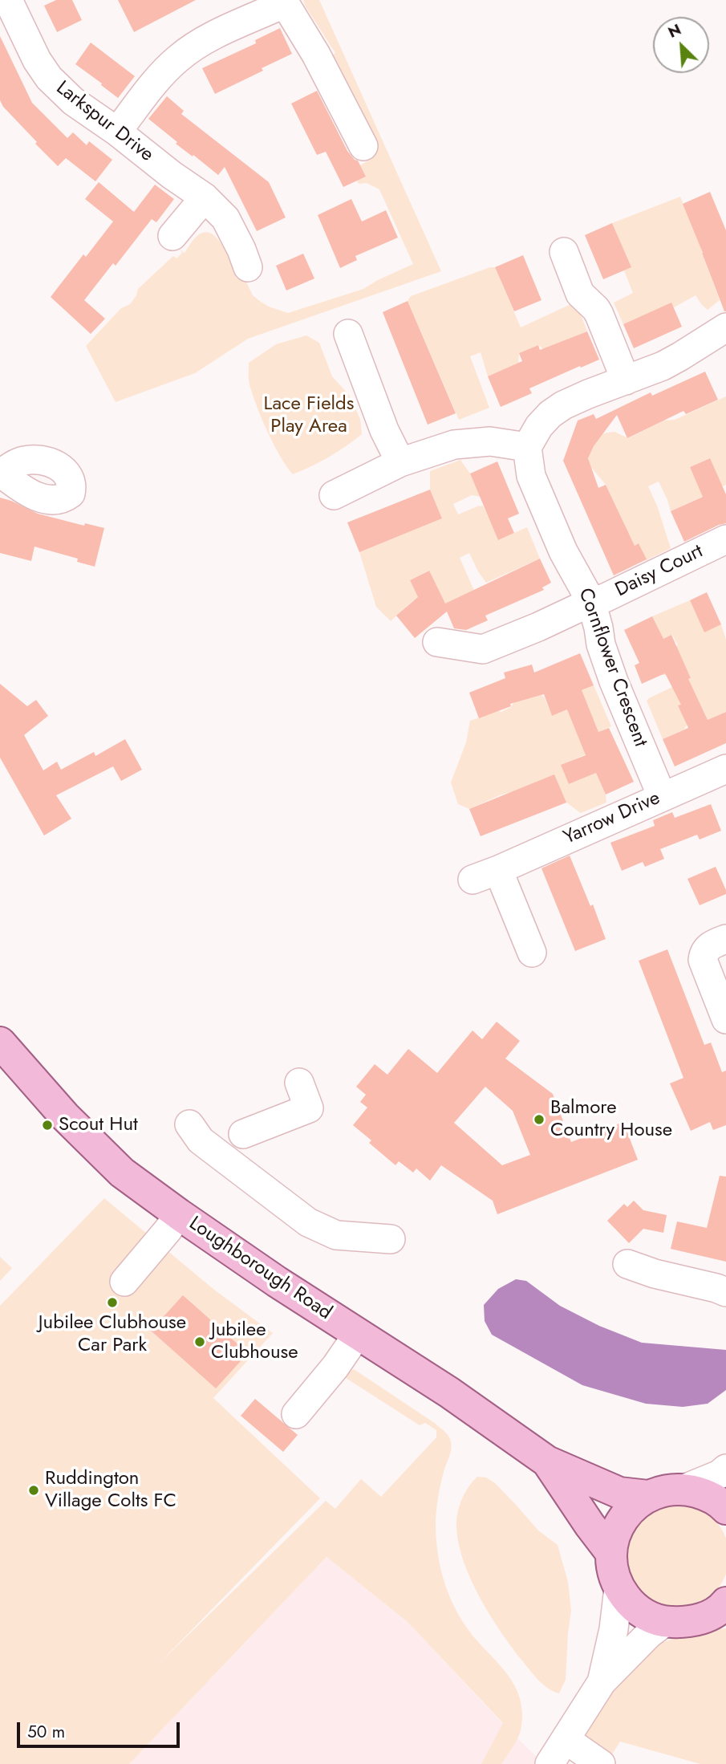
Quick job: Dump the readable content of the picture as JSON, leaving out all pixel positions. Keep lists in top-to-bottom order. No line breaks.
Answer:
{"streets":{"main road":["Loughborough Road"],"street":["Larkspur Drive","Daisy Court","Cornflower Crescent","Yarrow Drive"]},"crossings":[["Daisy Court","Cornflower Crescent"],["Cornflower Crescent","Yarrow Drive"]],"parks":["Lace Fields Play Area"],"places":["Balmore Country House","Scout Hut","Jubilee Clubhouse Car Park","Jubilee Clubhouse","Ruddington Village Colts FC"],"scale_bar":"50 m","north":"top left"}
